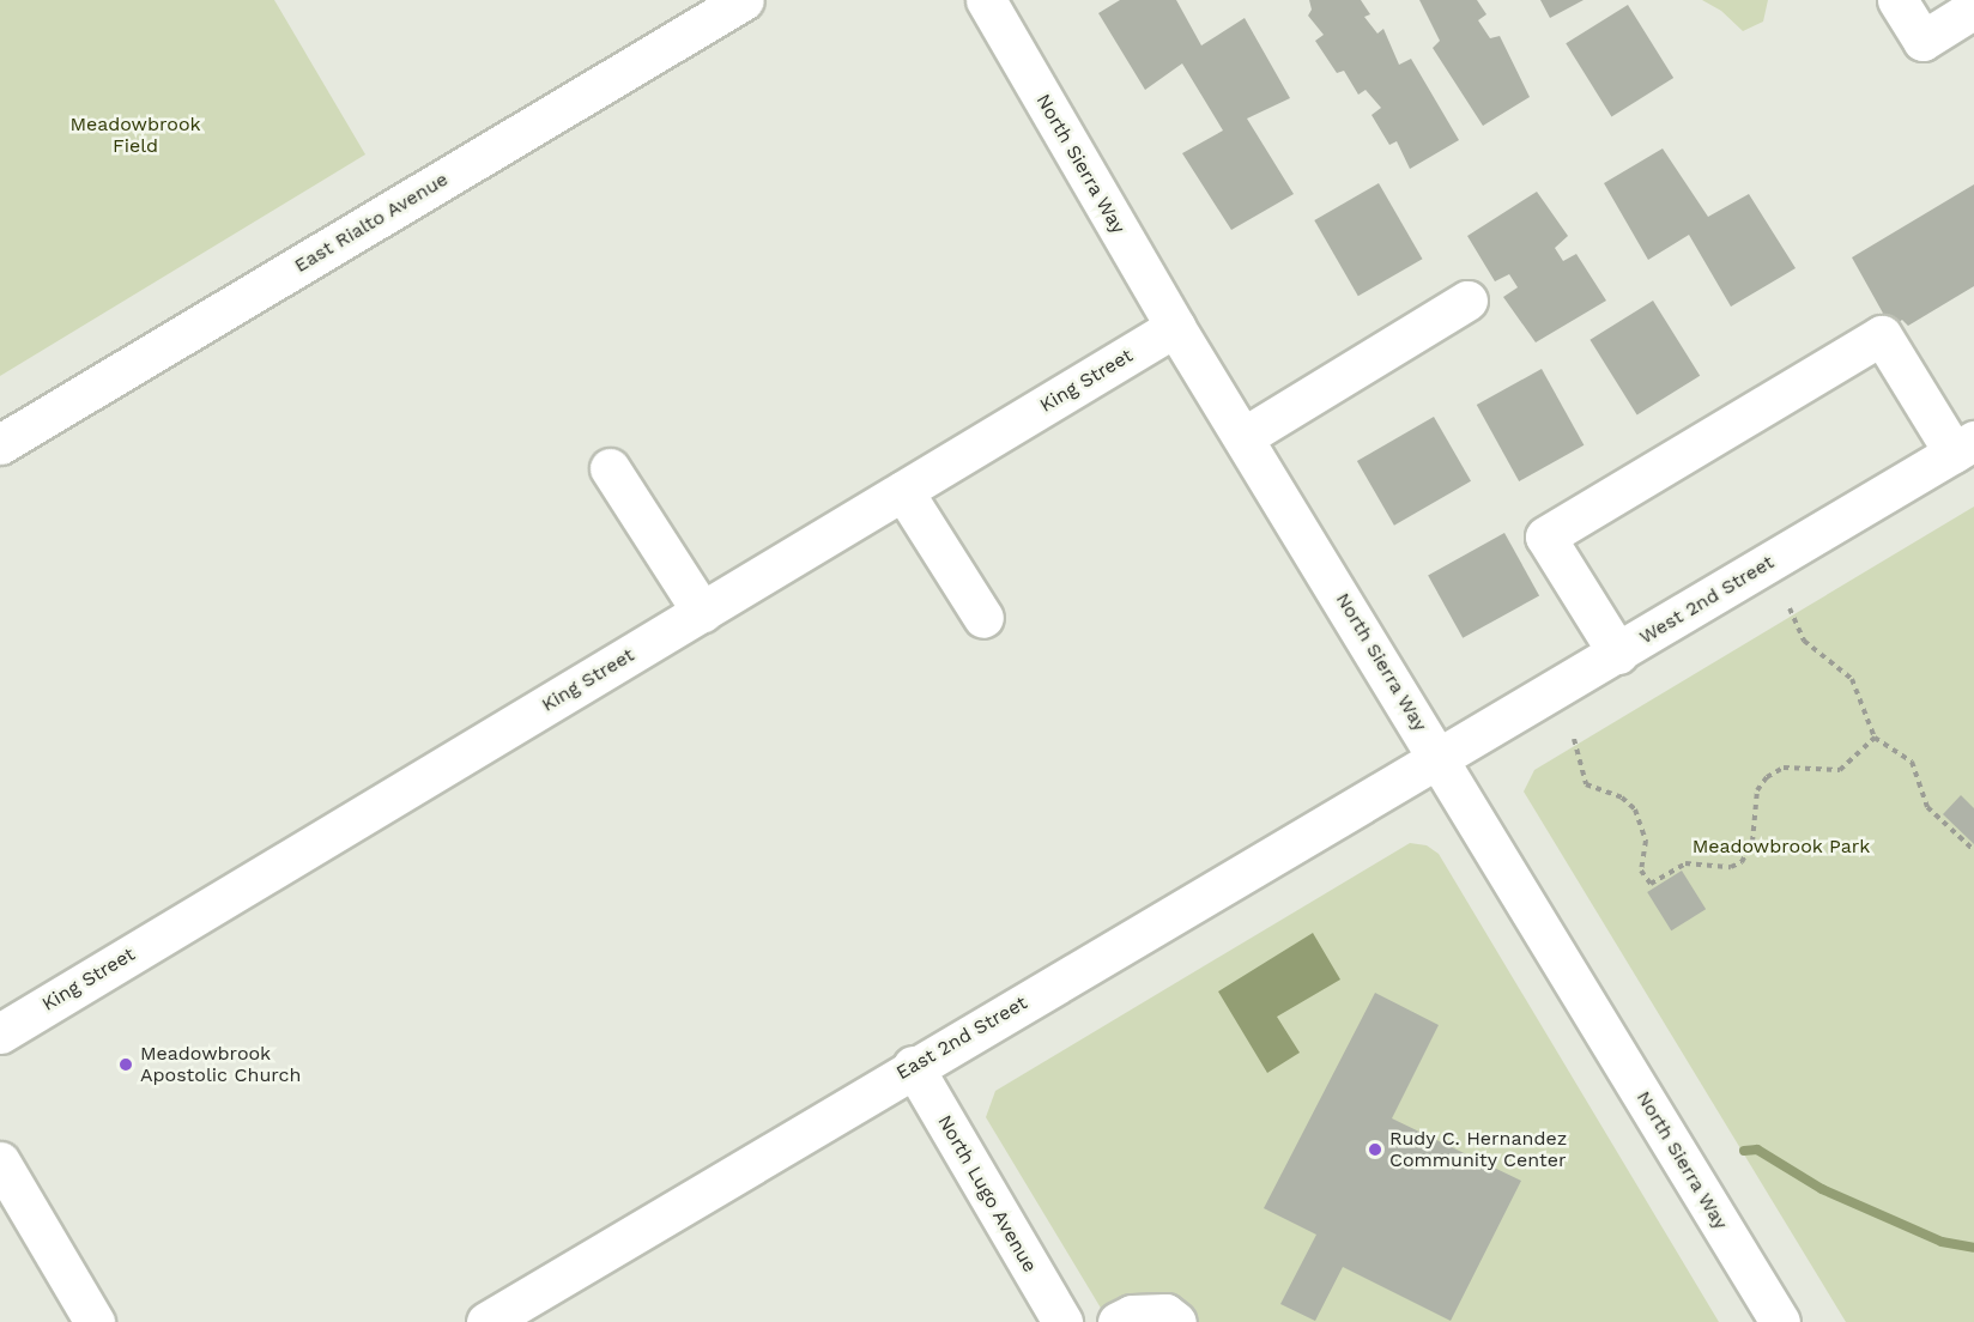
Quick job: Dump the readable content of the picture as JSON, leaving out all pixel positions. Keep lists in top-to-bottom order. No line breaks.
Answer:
{"streets":{"street":["North Sierra Way","East Rialto Avenue","King Street","West 2nd Street","East 2nd Street","North Lugo Avenue"]},"crossings":[["North Sierra Way","King Street"],["North Sierra Way","West 2nd Street"],["North Sierra Way","East 2nd Street"],["West 2nd Street","East 2nd Street"],["East 2nd Street","North Lugo Avenue"]],"parks":["Meadowbrook Field","Meadowbrook Park"],"places":["Meadowbrook Apostolic Church","Rudy C. Hernandez Community Center"]}
